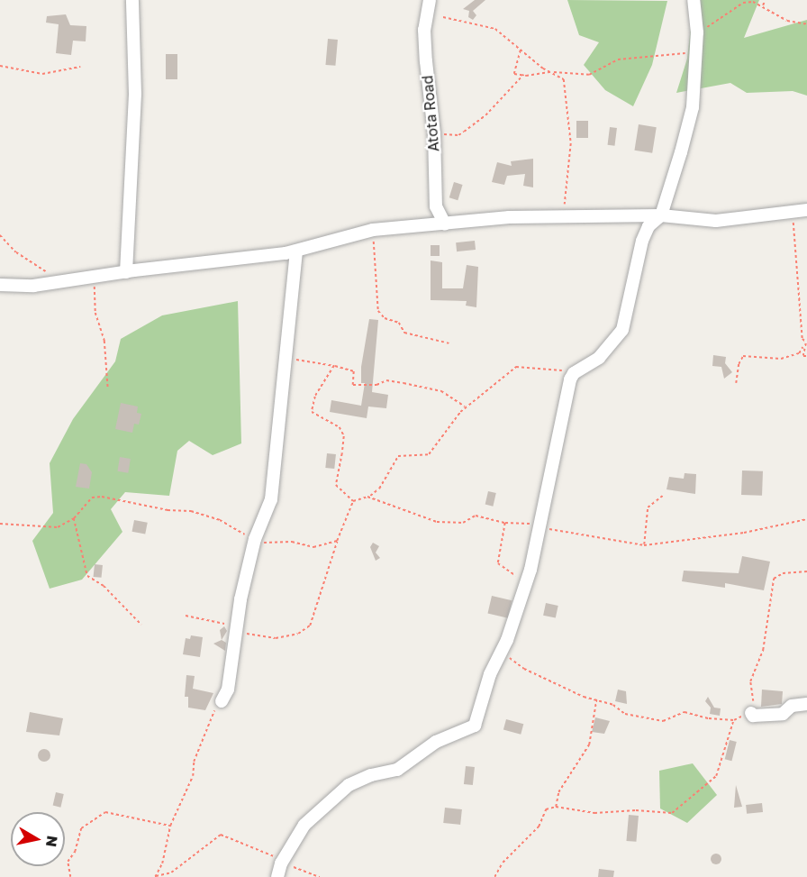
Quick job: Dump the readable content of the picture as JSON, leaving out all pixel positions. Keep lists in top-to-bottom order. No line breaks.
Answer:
{"streets":{"street":["Atota Road"]},"north":"right"}
